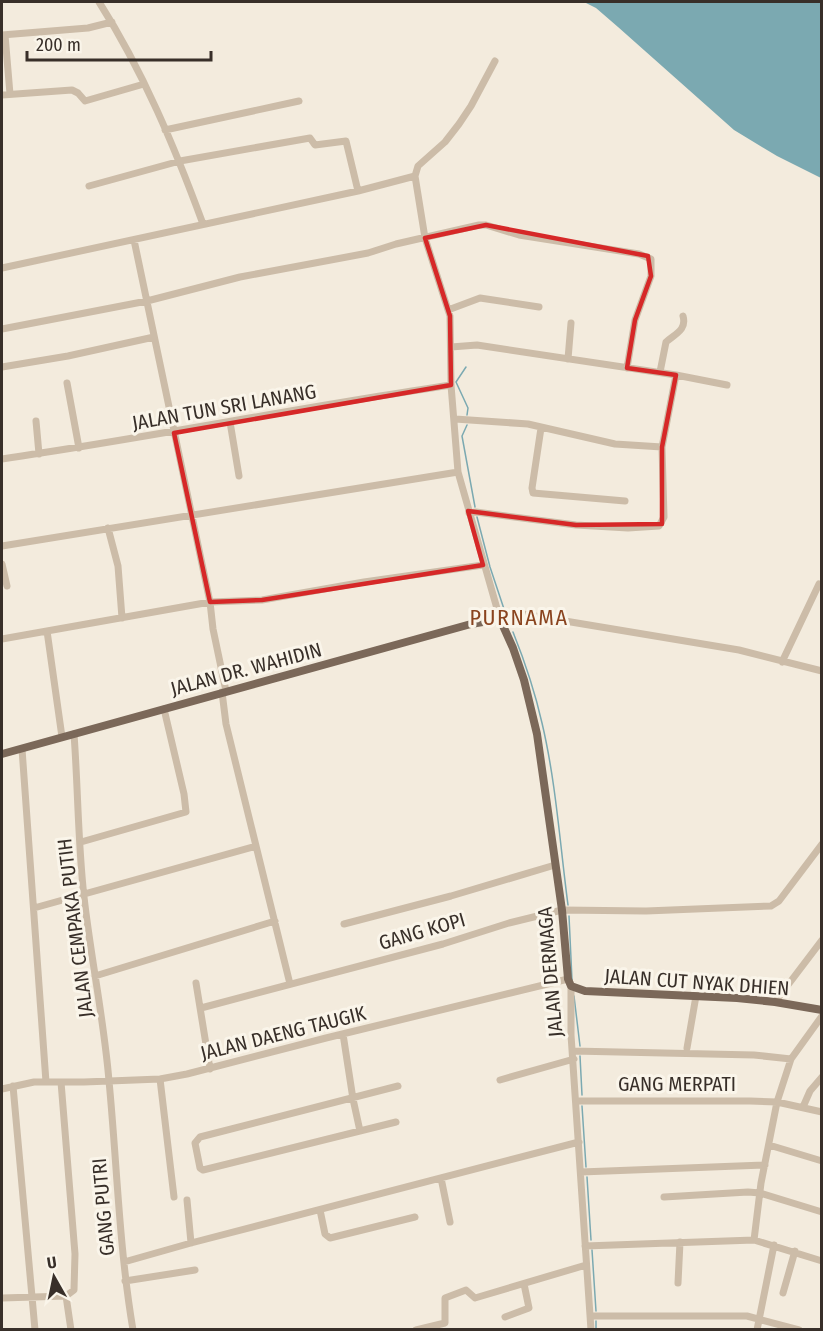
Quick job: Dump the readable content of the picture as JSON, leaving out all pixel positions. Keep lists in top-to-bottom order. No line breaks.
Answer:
{"streets":{"main road":["JALAN DR. WAHIDIN","JALAN DERMAGA","JALAN CUT NYAK DHIEN"],"street":["JALAN TUN SRI LANANG","JALAN CEMPAKA PUTIH","GANG KOPI","JALAN DAENG TAUGIK","GANG MERPATI","GANG PUTRI"]},"crossings":[["JALAN DR. WAHIDIN","JALAN CEMPAKA PUTIH"],["JALAN DR. WAHIDIN","JALAN DERMAGA"],["JALAN CEMPAKA PUTIH","JALAN DAENG TAUGIK"],["JALAN CEMPAKA PUTIH","GANG PUTRI"],["GANG KOPI","JALAN DERMAGA"],["JALAN DERMAGA","JALAN CUT NYAK DHIEN"],["JALAN DERMAGA","JALAN DAENG TAUGIK"],["JALAN DERMAGA","GANG MERPATI"],["JALAN CUT NYAK DHIEN","JALAN DAENG TAUGIK"],["JALAN DAENG TAUGIK","GANG PUTRI"]],"districts":["PURNAMA"],"scale_bar":"200 m","north":"top"}
